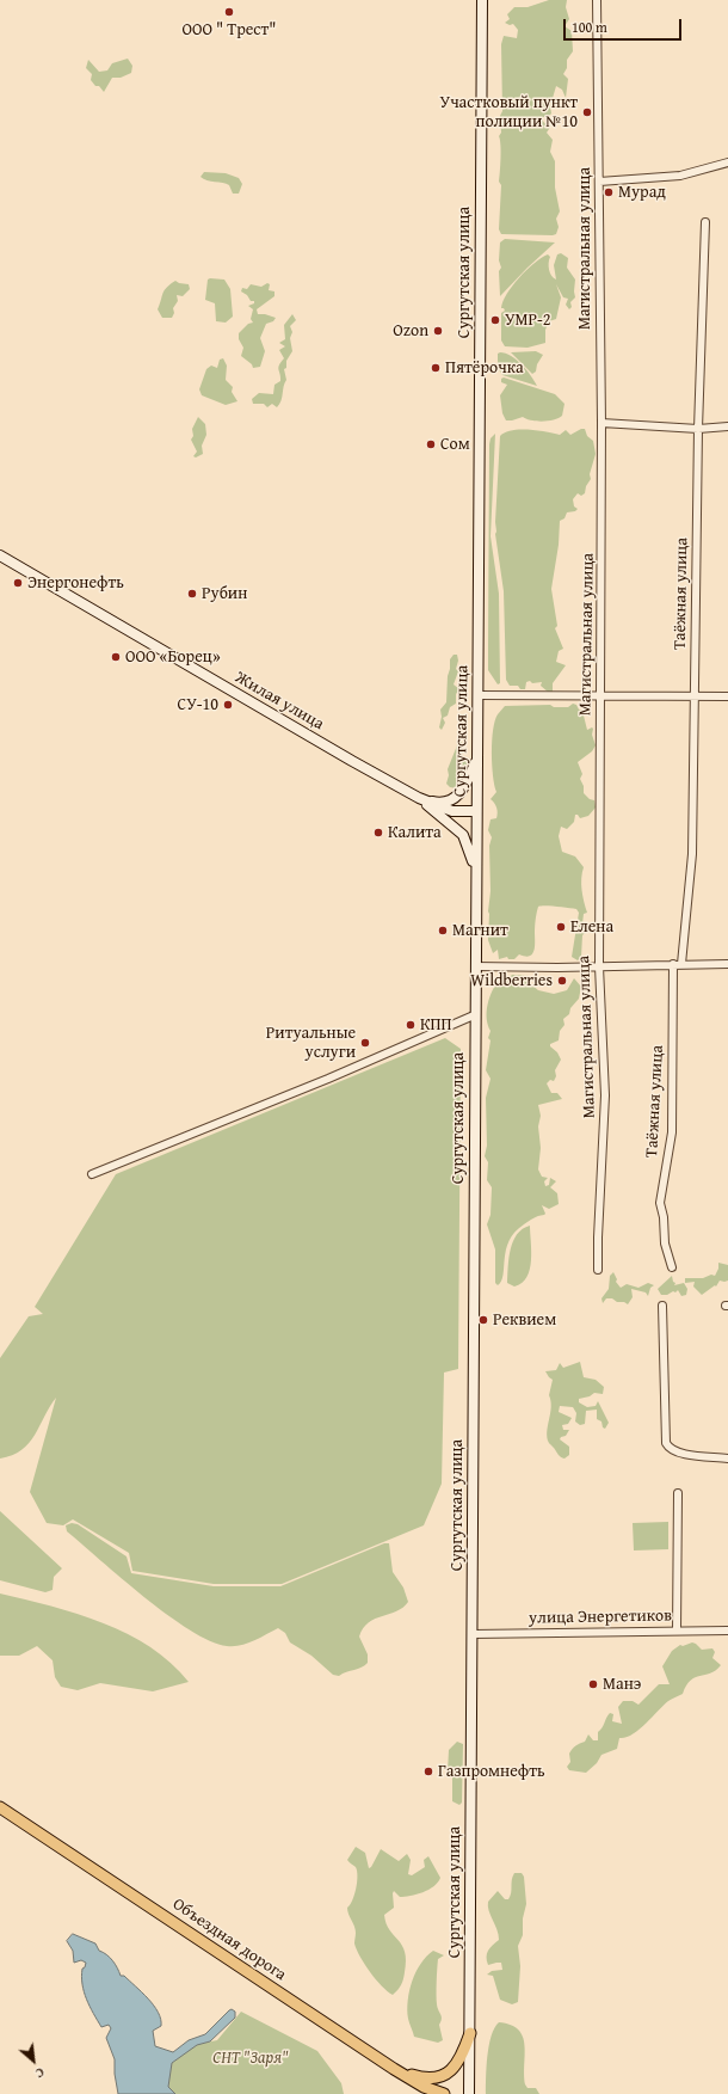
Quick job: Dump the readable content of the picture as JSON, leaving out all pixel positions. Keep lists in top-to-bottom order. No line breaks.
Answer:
{"streets":{"main road":["Сургутская улица","Жилая улица","Объездная дорога"],"street":["Магистральная улица","Таёжная улица","улица Энергетиков"]},"crossings":[["Сургутская улица","Жилая улица"],["Сургутская улица","улица Энергетиков"]],"parks":["СНТ \"Заря\""],"places":["ООО \" Трест\"","Участковый пункт полиции №10","Мурад","УМР-2","Ozon","Пятёрочка","Сом","Энергонефть","Рубин","ООО «Борец»","СУ-10","Калита","Елена","Магнит","Wildberries","КПП","Ритуальные услуги","Реквием","Манэ","Газпромнефть"],"scale_bar":"100 m","north":"bottom right"}
